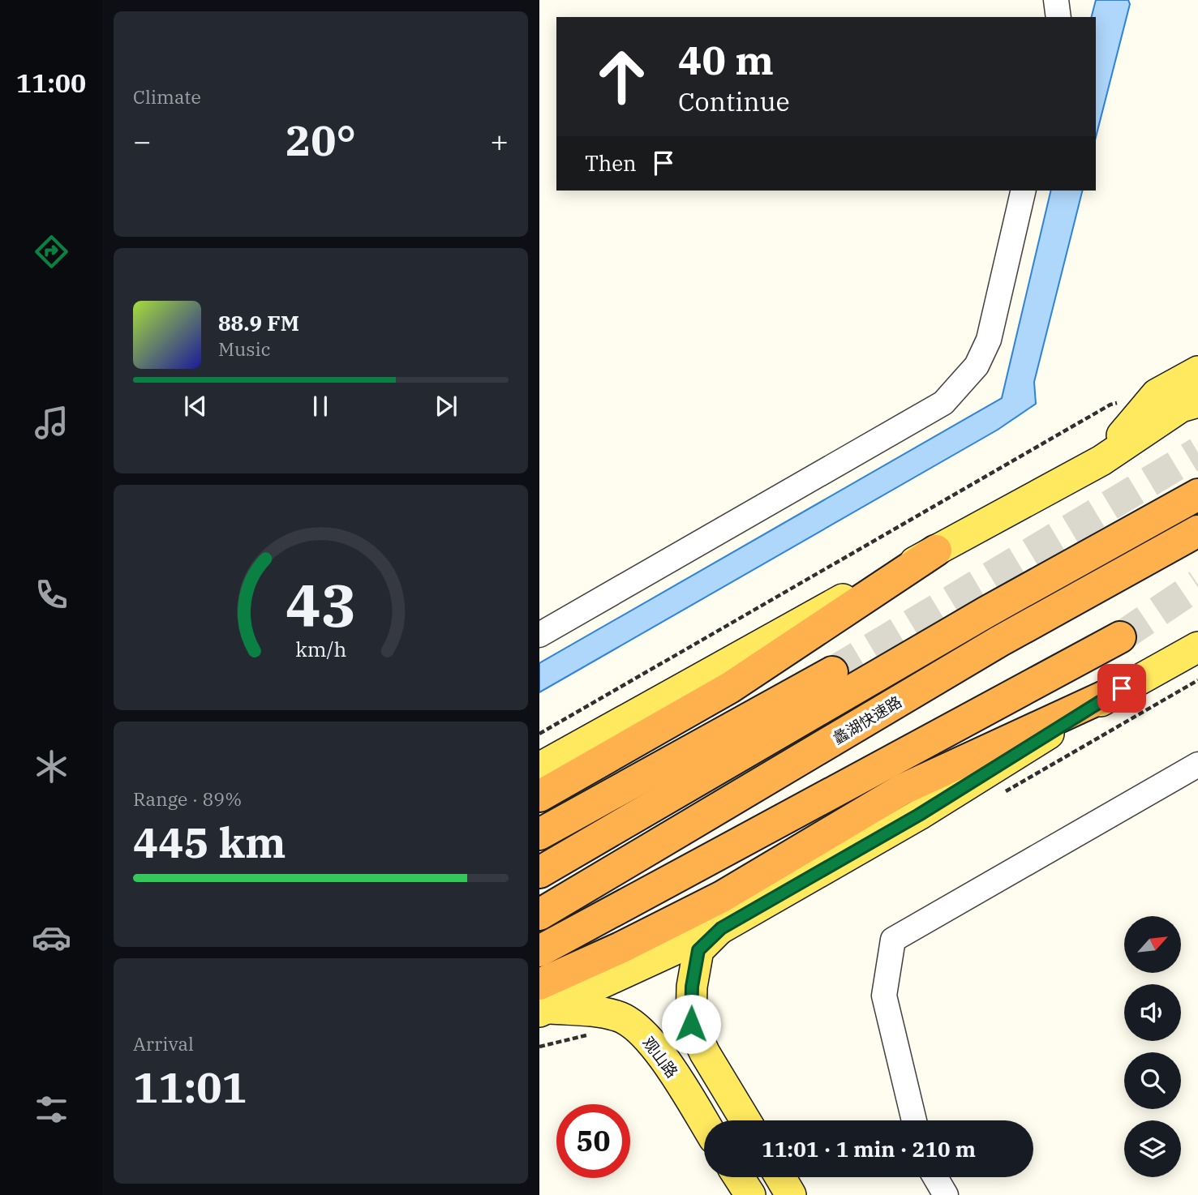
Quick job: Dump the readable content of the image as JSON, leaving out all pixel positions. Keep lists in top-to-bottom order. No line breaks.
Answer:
{"streets":{"highway":["蠡湖快速路"],"main road":["观山路"]},"north":"top right","page":{"tabs":"11:00","tile":["Climate",["Range · 89%","445 km"],["Arrival","11:01"]],"turn":["40 m","Continue"],"heat":["−","20°","+"],"then":"Then","song":["88.9 FM","Music"],"limit":"50","trip":"11:01 · 1 min · 210 m","gauge":["43","km/h"]}}
